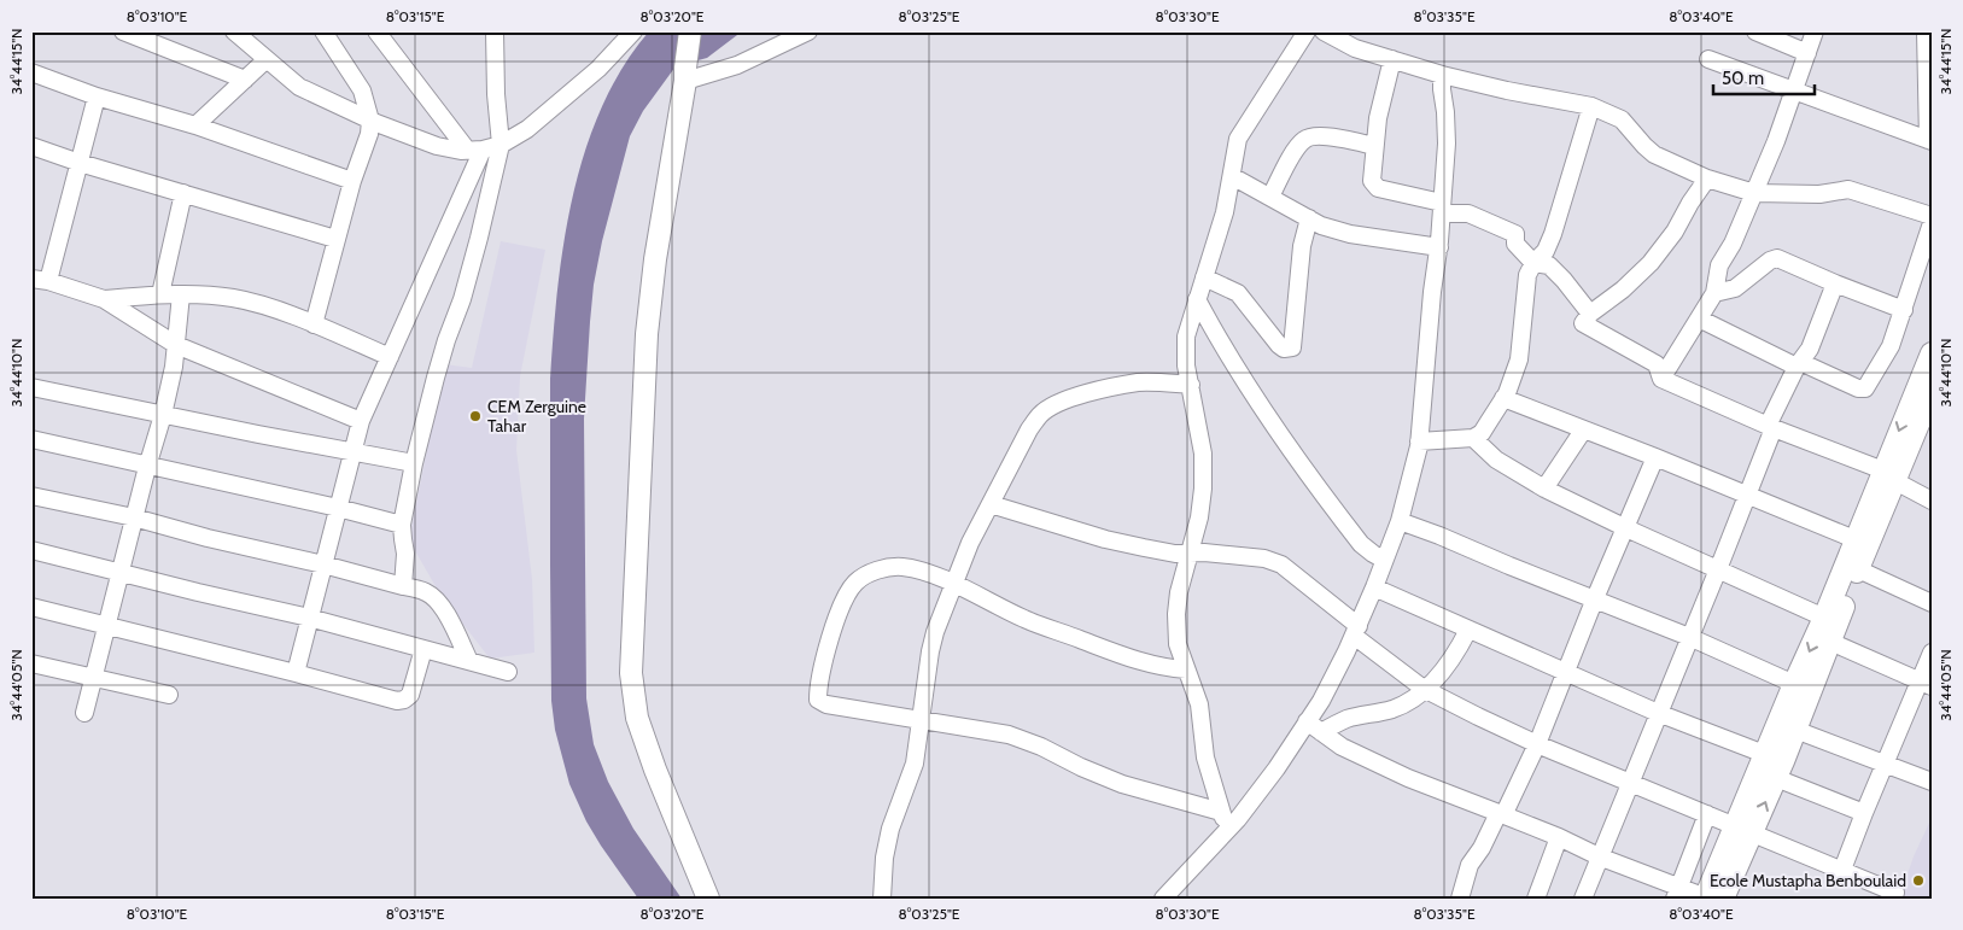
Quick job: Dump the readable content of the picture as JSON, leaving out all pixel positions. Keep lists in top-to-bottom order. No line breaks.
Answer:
{"places":["CEM Zerguine Tahar","Ecole Mustapha Benboulaid"],"scale_bar":"50 m","coordinates":["8°03'10\"E","8°03'15\"E","8°03'20\"E","8°03'25\"E","8°03'30\"E","8°03'35\"E","8°03'40\"E","34°44'15\"N","34°44'10\"N","34°44'05\"N"]}
